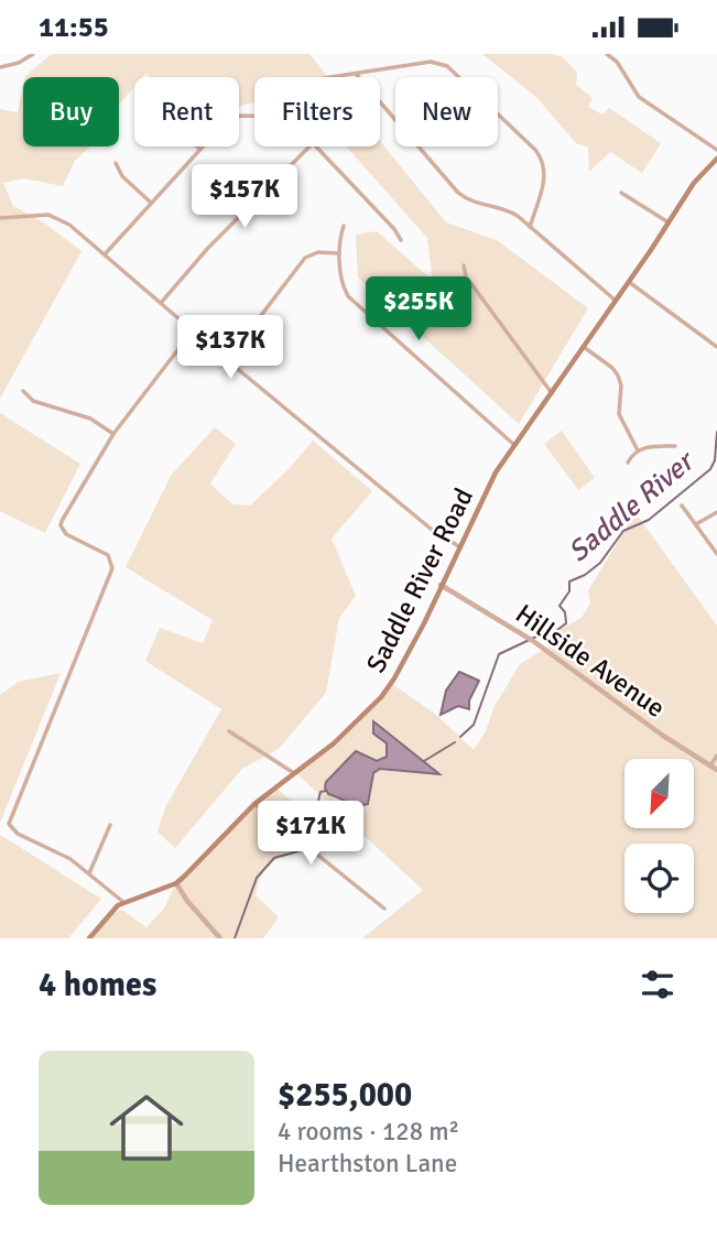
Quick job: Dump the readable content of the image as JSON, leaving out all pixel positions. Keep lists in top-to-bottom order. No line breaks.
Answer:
{"streets":{"main road":["Saddle River Road"],"street":["Hillside Avenue"]},"crossings":[["Saddle River Road","Hillside Avenue"]],"water":["Saddle River"],"north":"bottom left","page":{"status":"11:55","chip":["Buy","Rent","Filters","New"],"price":["$157K","$255K","$137K","$171K"],"heading":"4 homes","list":[{"name":"$255,000","note":"4 rooms · 128 m² · Hearthston Lane"}]}}
